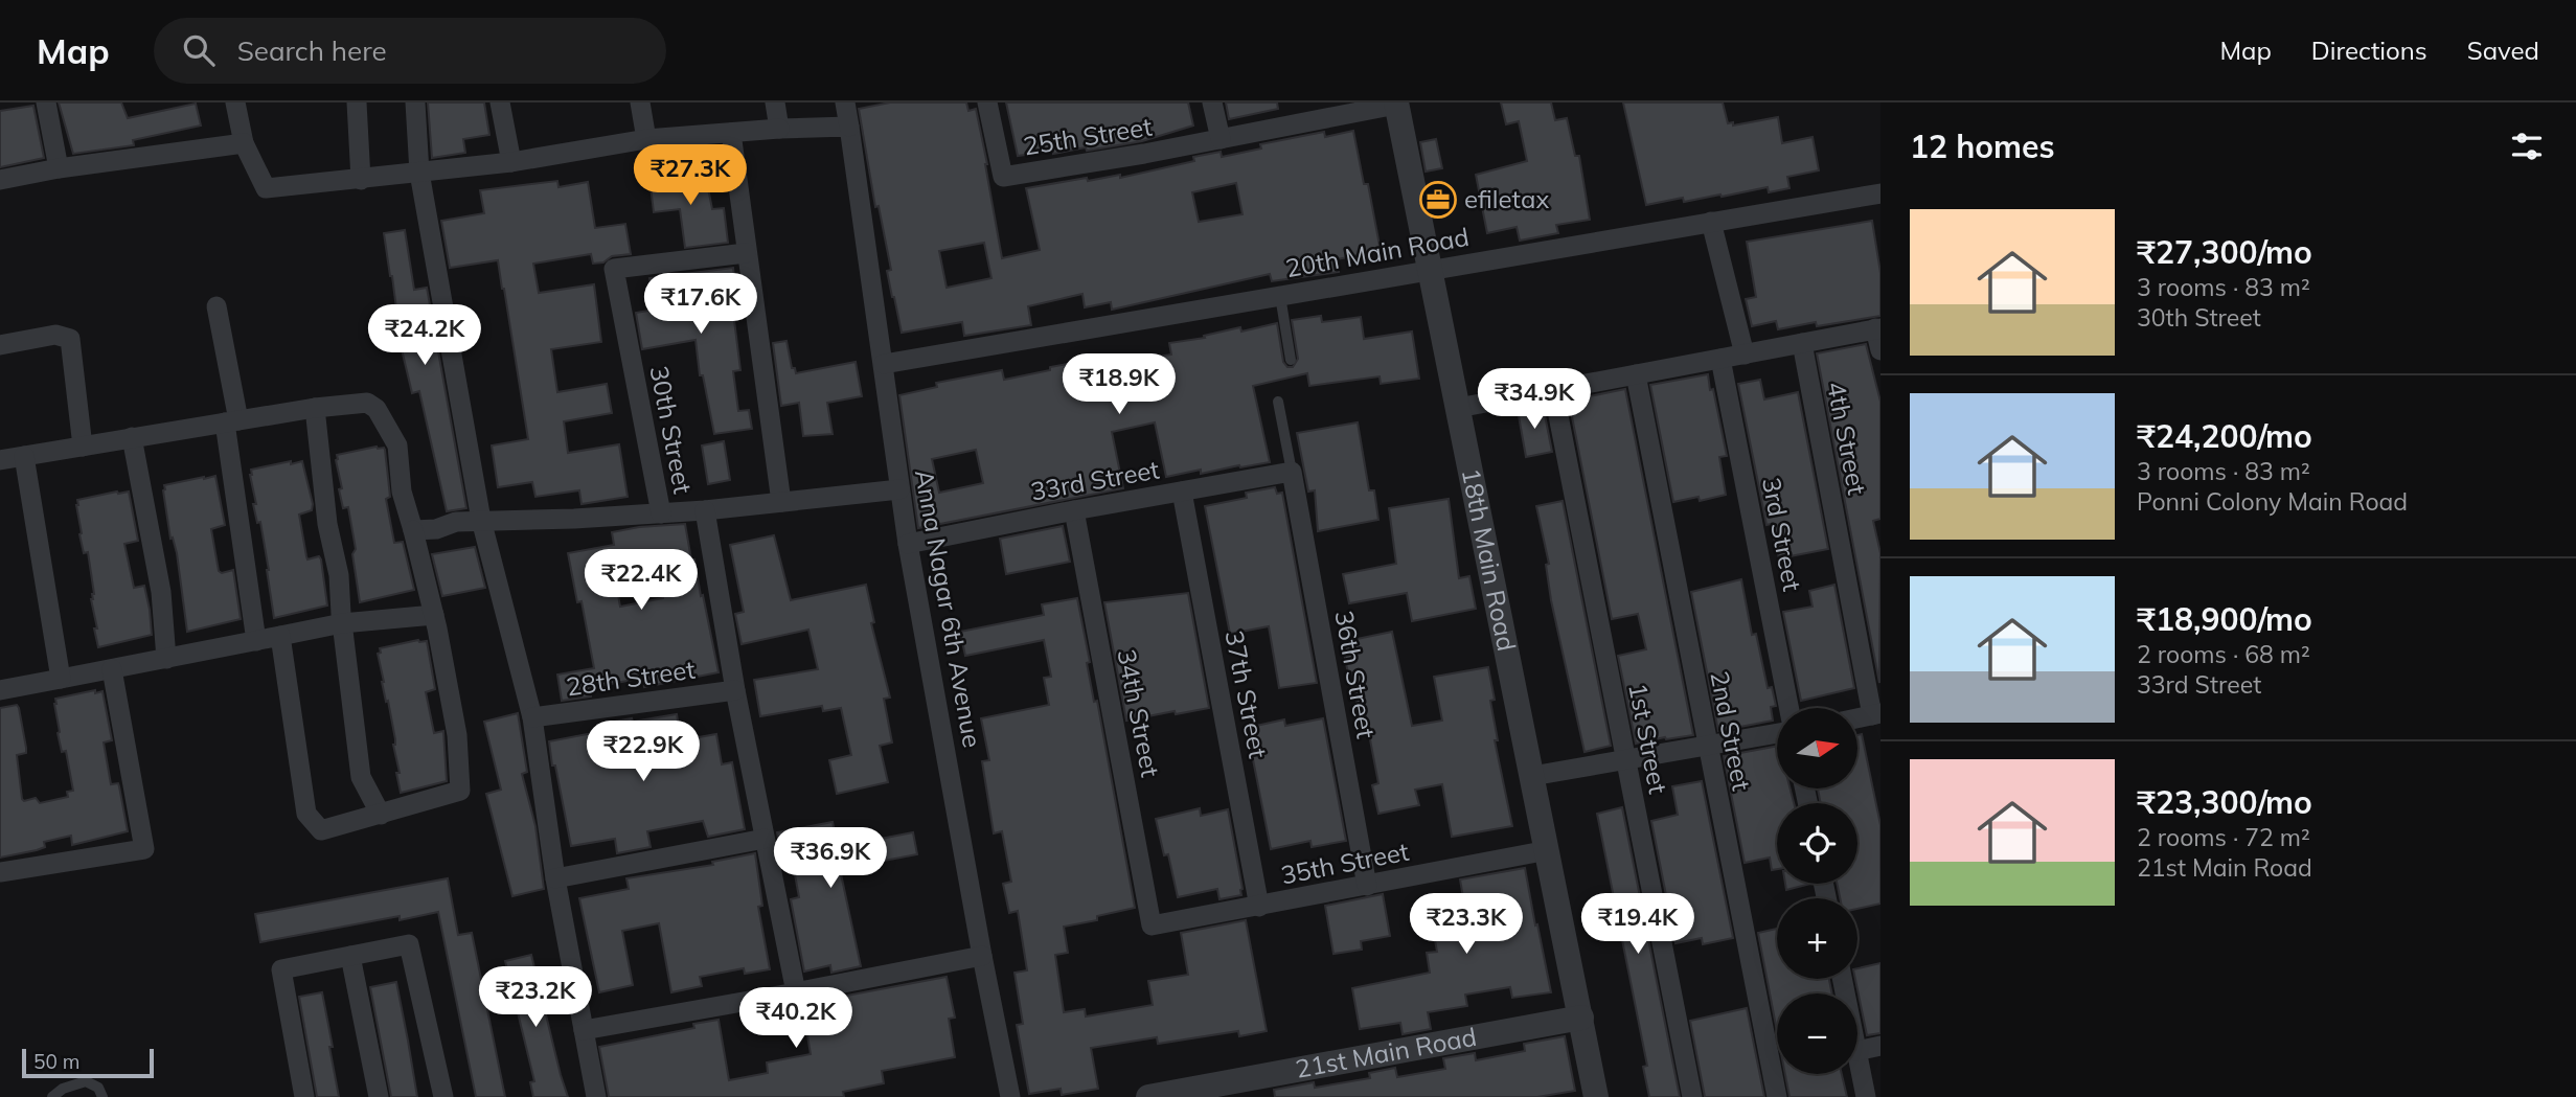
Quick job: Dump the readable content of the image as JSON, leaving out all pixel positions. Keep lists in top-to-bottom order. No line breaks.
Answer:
{"streets":{"street":["25th Street","20th Main Road","30th Street","4th Street","33rd Street","3rd Street","18th Main Road","Anna Nagar 6th Avenue","36th Street","28th Street","37th Street","34th Street","2nd Street","1st Street","35th Street","21st Main Road"]},"crossings":[["25th Street","18th Main Road"],["20th Main Road","18th Main Road"],["20th Main Road","Anna Nagar 6th Avenue"],["33rd Street","Anna Nagar 6th Avenue"],["33rd Street","36th Street"],["33rd Street","37th Street"],["33rd Street","34th Street"],["18th Main Road","35th Street"],["18th Main Road","21st Main Road"],["36th Street","35th Street"],["37th Street","35th Street"],["34th Street","35th Street"]],"places":{"office":["efiletax"]},"scale_bar":"50 m","north":"right","page":{"header":"Map","search":"Search here","nav":["Map","Directions","Saved"],"heading":"12 homes","price":["₹27.3K","₹17.6K","₹24.2K","₹18.9K","₹34.9K","₹22.4K","₹22.9K","₹36.9K","₹23.3K","₹19.4K","₹23.2K","₹40.2K"],"list":[{"name":"₹27,300/mo","note":"3 rooms · 83 m² · 30th Street"},{"name":"₹24,200/mo","note":"3 rooms · 83 m² · Ponni Colony Main Road"},{"name":"₹18,900/mo","note":"2 rooms · 68 m² · 33rd Street"},{"name":"₹23,300/mo","note":"2 rooms · 72 m² · 21st Main Road"}],"map_buttons":["+","−"],"scale":"50 m"}}
